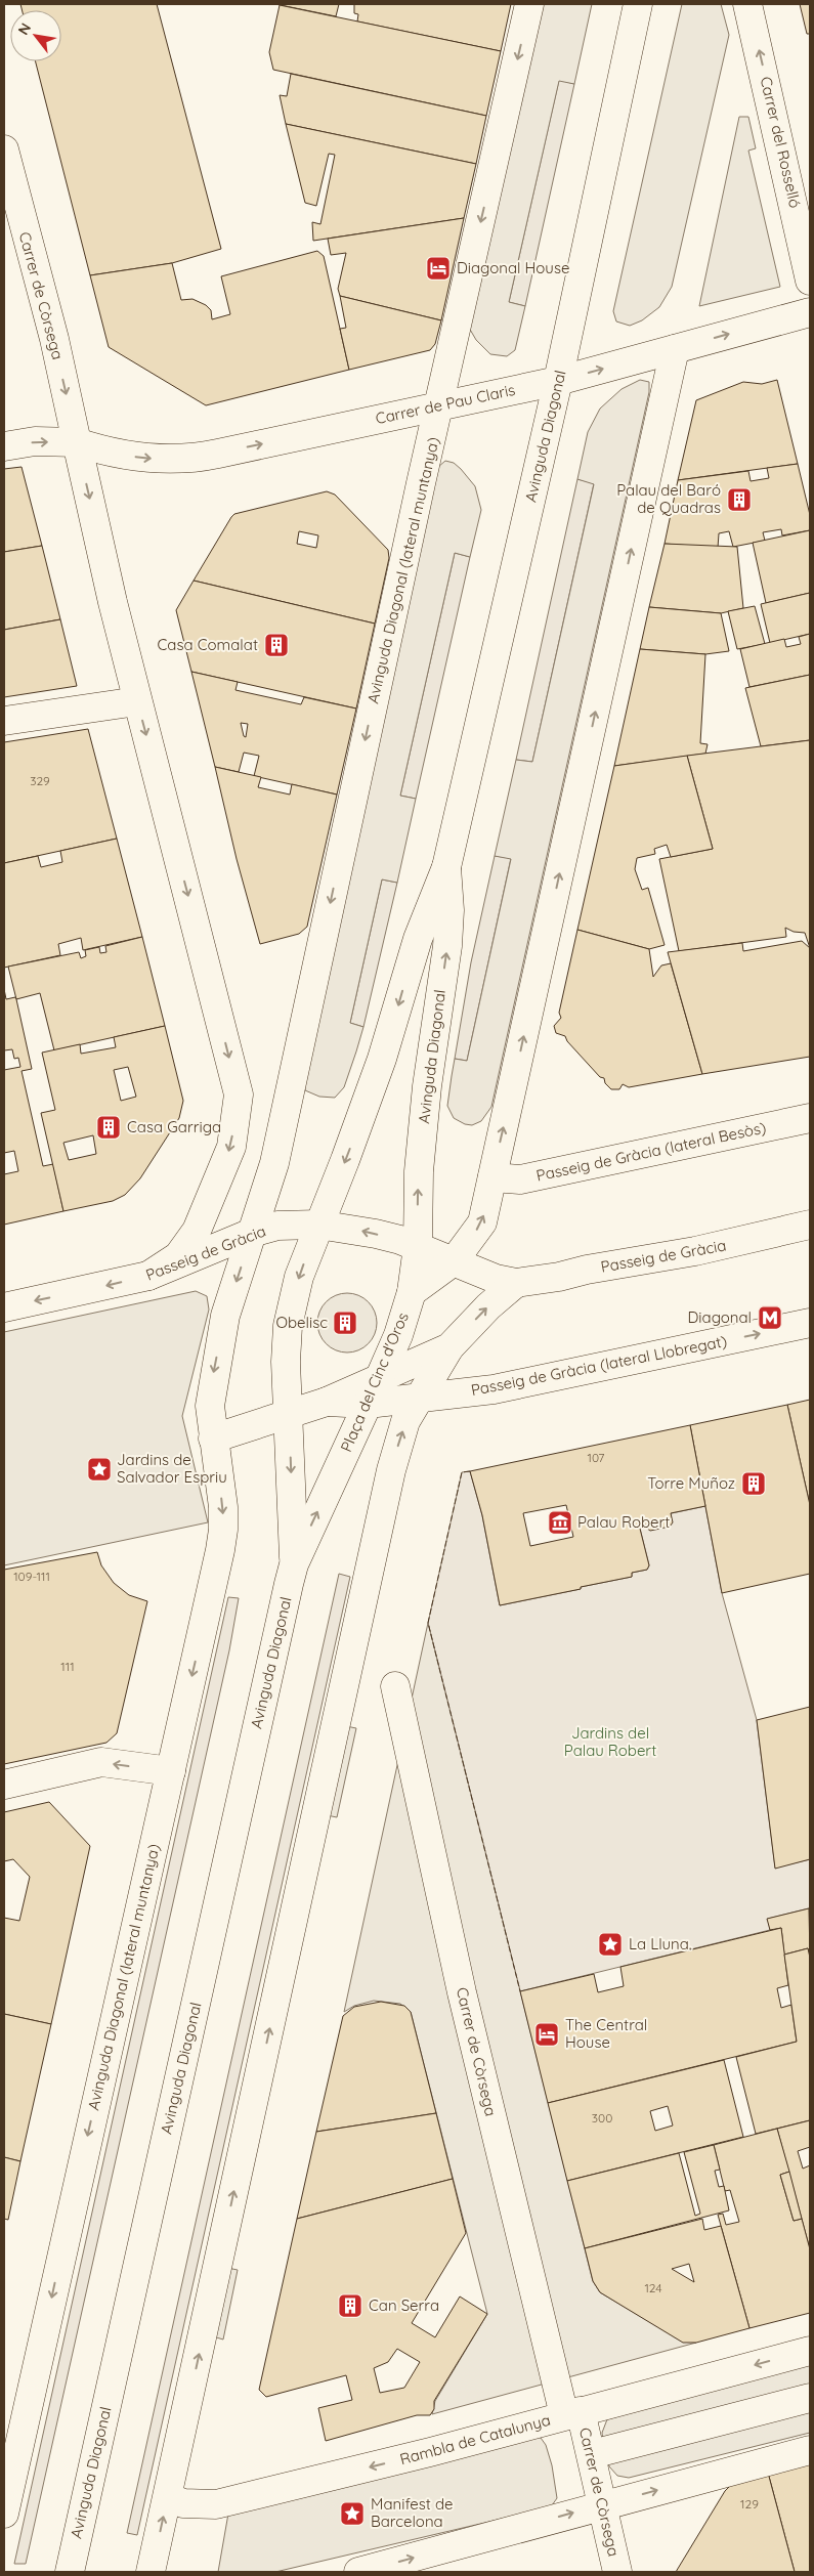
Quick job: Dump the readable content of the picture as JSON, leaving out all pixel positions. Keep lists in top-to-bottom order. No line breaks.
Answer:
{"streets":{"street":["Carrer del Rosselló","Carrer de Còrsega","Carrer de Pau Claris","Avinguda Diagonal","Avinguda Diagonal (lateral muntanya)","Passeig de Gràcia (lateral Besòs)","Passeig de Gràcia","Passeig de Gràcia (lateral Llobregat)","Plaça del Cinc d'Oros","Rambla de Catalunya"]},"crossings":[["Carrer de Còrsega","Carrer de Pau Claris"],["Carrer de Còrsega","Passeig de Gràcia"],["Carrer de Còrsega","Rambla de Catalunya"],["Carrer de Pau Claris","Avinguda Diagonal"],["Carrer de Pau Claris","Avinguda Diagonal (lateral muntanya)"],["Avinguda Diagonal","Passeig de Gràcia"],["Avinguda Diagonal","Plaça del Cinc d'Oros"],["Avinguda Diagonal (lateral muntanya)","Passeig de Gràcia"],["Passeig de Gràcia","Plaça del Cinc d'Oros"],["Passeig de Gràcia (lateral Llobregat)","Plaça del Cinc d'Oros"]],"one_way":["Carrer del Rosselló","Carrer de Còrsega","Carrer de Pau Claris","Passeig de Gràcia (lateral Llobregat)"],"parks":["Jardins del Palau Robert"],"places":{"hotel":["Diagonal House","The Central House"],"building":["Palau del Baró de Quadras","Casa Comalat","Casa Garriga","Obelisc","Torre Muñoz","Can Serra"],"metro station":["Diagonal"],"place":["Jardins de Salvador Espriu","La Lluna.","Manifest de Barcelona"],"museum":["Palau Robert"]},"house_numbers":["329","107","109-111","111","300","124","129"],"north":"top left"}
